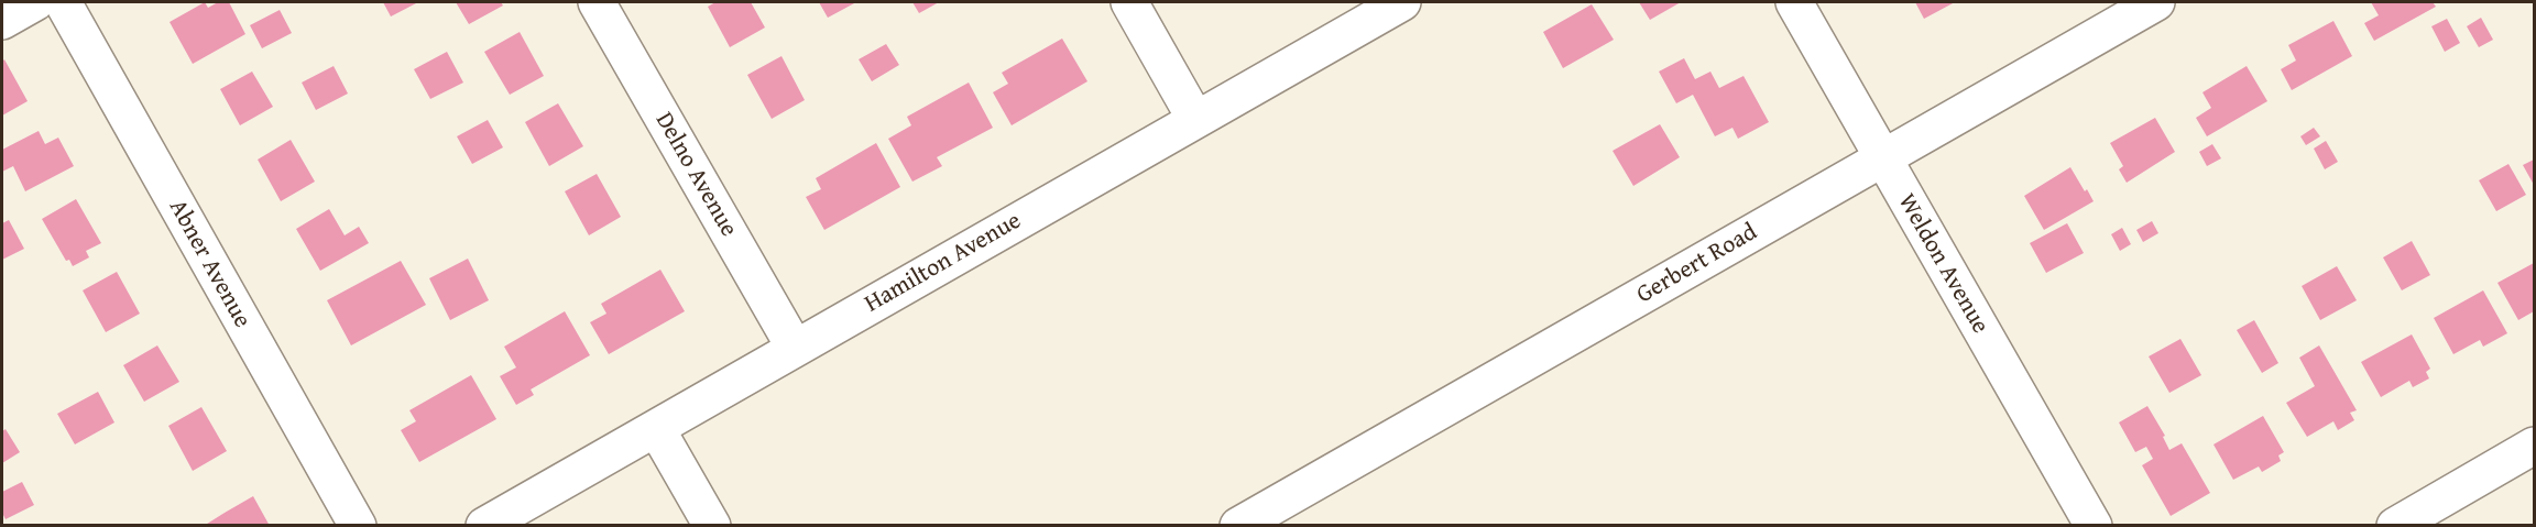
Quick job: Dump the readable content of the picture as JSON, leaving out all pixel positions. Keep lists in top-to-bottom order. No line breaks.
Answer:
{"streets":{"street":["Delno Avenue","Hamilton Avenue","Abner Avenue","Gerbert Road","Weldon Avenue"]},"crossings":[["Delno Avenue","Hamilton Avenue"],["Gerbert Road","Weldon Avenue"]]}
